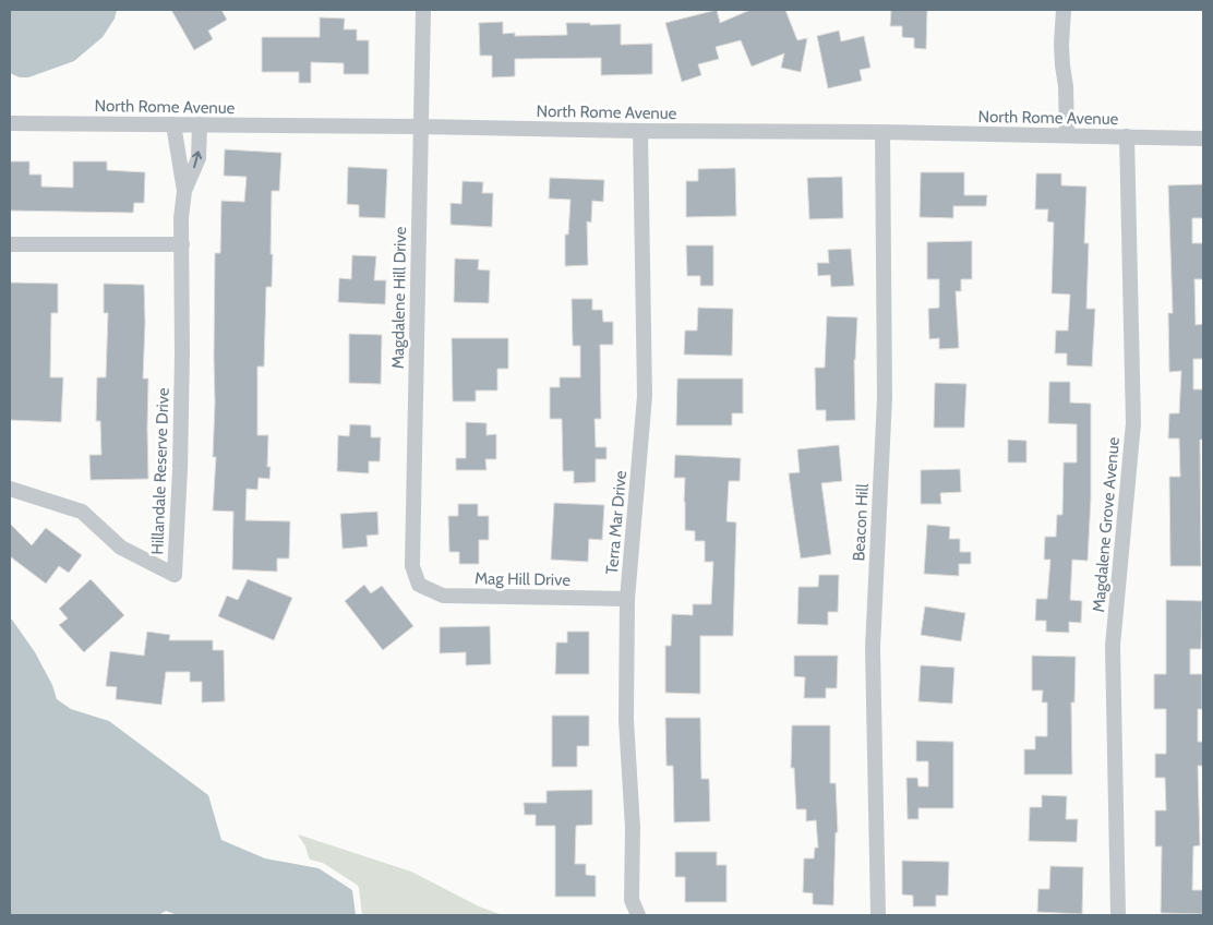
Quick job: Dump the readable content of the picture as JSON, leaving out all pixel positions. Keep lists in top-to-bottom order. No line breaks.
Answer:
{"streets":{"street":["North Rome Avenue","Magdalene Hill Drive","Hillandale Reserve Drive","Terra Mar Drive","Beacon Hill","Magdalene Grove Avenue","Mag Hill Drive"]},"crossings":[["North Rome Avenue","Magdalene Hill Drive"],["North Rome Avenue","Hillandale Reserve Drive"],["North Rome Avenue","Terra Mar Drive"],["North Rome Avenue","Beacon Hill"],["North Rome Avenue","Magdalene Grove Avenue"],["Magdalene Hill Drive","Mag Hill Drive"],["Terra Mar Drive","Mag Hill Drive"]]}
